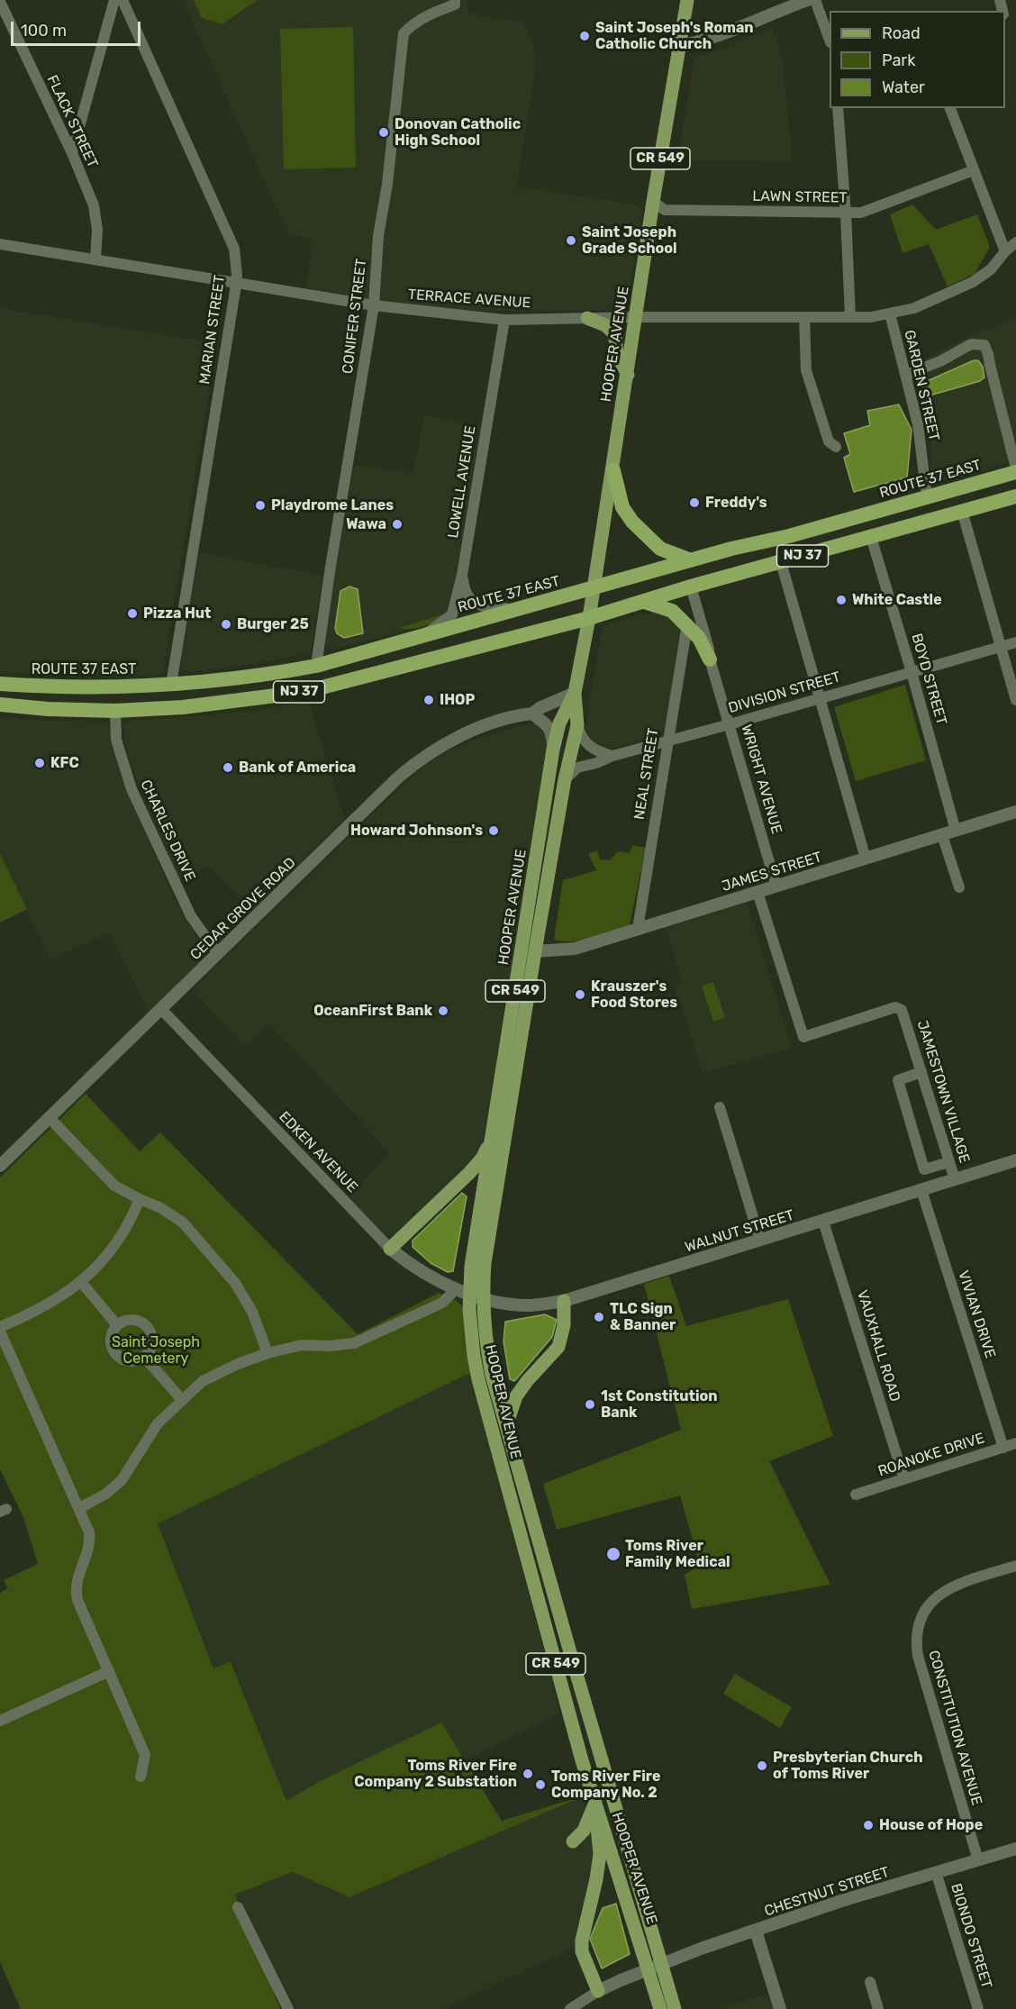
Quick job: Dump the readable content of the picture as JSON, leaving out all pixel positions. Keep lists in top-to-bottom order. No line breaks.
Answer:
{"streets":{"highway":["ROUTE 37 EAST","NJ 37"],"main road":["CR 549","HOOPER AVENUE"],"street":["FLACK STREET","LAWN STREET","TERRACE AVENUE","CONIFER STREET","MARIAN STREET","GARDEN STREET","LOWELL AVENUE","BOYD STREET","DIVISION STREET","NEAL STREET","WRIGHT AVENUE","CHARLES DRIVE","JAMES STREET","CEDAR GROVE ROAD","JAMESTOWN VILLAGE","EDKEN AVENUE","WALNUT STREET","VIVIAN DRIVE","VAUXHALL ROAD","ROANOKE DRIVE","CONSTITUTION AVENUE","CHESTNUT STREET","BIONDO STREET"]},"crossings":[["FLACK STREET","TERRACE AVENUE"],["LAWN STREET","HOOPER AVENUE"],["TERRACE AVENUE","CONIFER STREET"],["TERRACE AVENUE","MARIAN STREET"],["TERRACE AVENUE","HOOPER AVENUE"],["TERRACE AVENUE","GARDEN STREET"],["TERRACE AVENUE","LOWELL AVENUE"],["CONIFER STREET","ROUTE 37 EAST"],["MARIAN STREET","ROUTE 37 EAST"],["HOOPER AVENUE","ROUTE 37 EAST"],["HOOPER AVENUE","NJ 37"],["HOOPER AVENUE","DIVISION STREET"],["HOOPER AVENUE","NEAL STREET"],["HOOPER AVENUE","JAMES STREET"],["HOOPER AVENUE","CEDAR GROVE ROAD"],["HOOPER AVENUE","EDKEN AVENUE"],["HOOPER AVENUE","WALNUT STREET"],["HOOPER AVENUE","CHESTNUT STREET"],["GARDEN STREET","ROUTE 37 EAST"],["ROUTE 37 EAST","LOWELL AVENUE"],["NJ 37","BOYD STREET"],["NJ 37","DIVISION STREET"],["NJ 37","NEAL STREET"],["NJ 37","WRIGHT AVENUE"],["NJ 37","CHARLES DRIVE"],["NJ 37","CEDAR GROVE ROAD"],["BOYD STREET","DIVISION STREET"],["BOYD STREET","JAMES STREET"],["DIVISION STREET","NEAL STREET"],["DIVISION STREET","WRIGHT AVENUE"],["DIVISION STREET","CEDAR GROVE ROAD"],["NEAL STREET","JAMES STREET"],["NEAL STREET","CEDAR GROVE ROAD"],["WRIGHT AVENUE","JAMES STREET"],["CHARLES DRIVE","CEDAR GROVE ROAD"],["JAMES STREET","JAMESTOWN VILLAGE"],["CEDAR GROVE ROAD","EDKEN AVENUE"],["JAMESTOWN VILLAGE","WALNUT STREET"],["EDKEN AVENUE","WALNUT STREET"],["WALNUT STREET","VIVIAN DRIVE"],["WALNUT STREET","VAUXHALL ROAD"],["VIVIAN DRIVE","ROANOKE DRIVE"],["VAUXHALL ROAD","ROANOKE DRIVE"],["CONSTITUTION AVENUE","CHESTNUT STREET"],["CHESTNUT STREET","BIONDO STREET"]],"parks":["Saint Joseph Cemetery"],"places":["Saint Joseph's Roman Catholic Church","Donovan Catholic High School","Saint Joseph Grade School","Freddy's","Playdrome Lanes","Wawa","White Castle","Pizza Hut","Burger 25","IHOP","KFC","Bank of America","Howard Johnson's","Krauszer's Food Stores","OceanFirst Bank","TLC Sign & Banner","1st Constitution Bank","Toms River Family Medical","Presbyterian Church of Toms River","Toms River Fire Company 2 Substation","Toms River Fire Company No. 2","House of Hope"],"legend":["Road","Park","Water"],"scale_bar":"100 m"}
